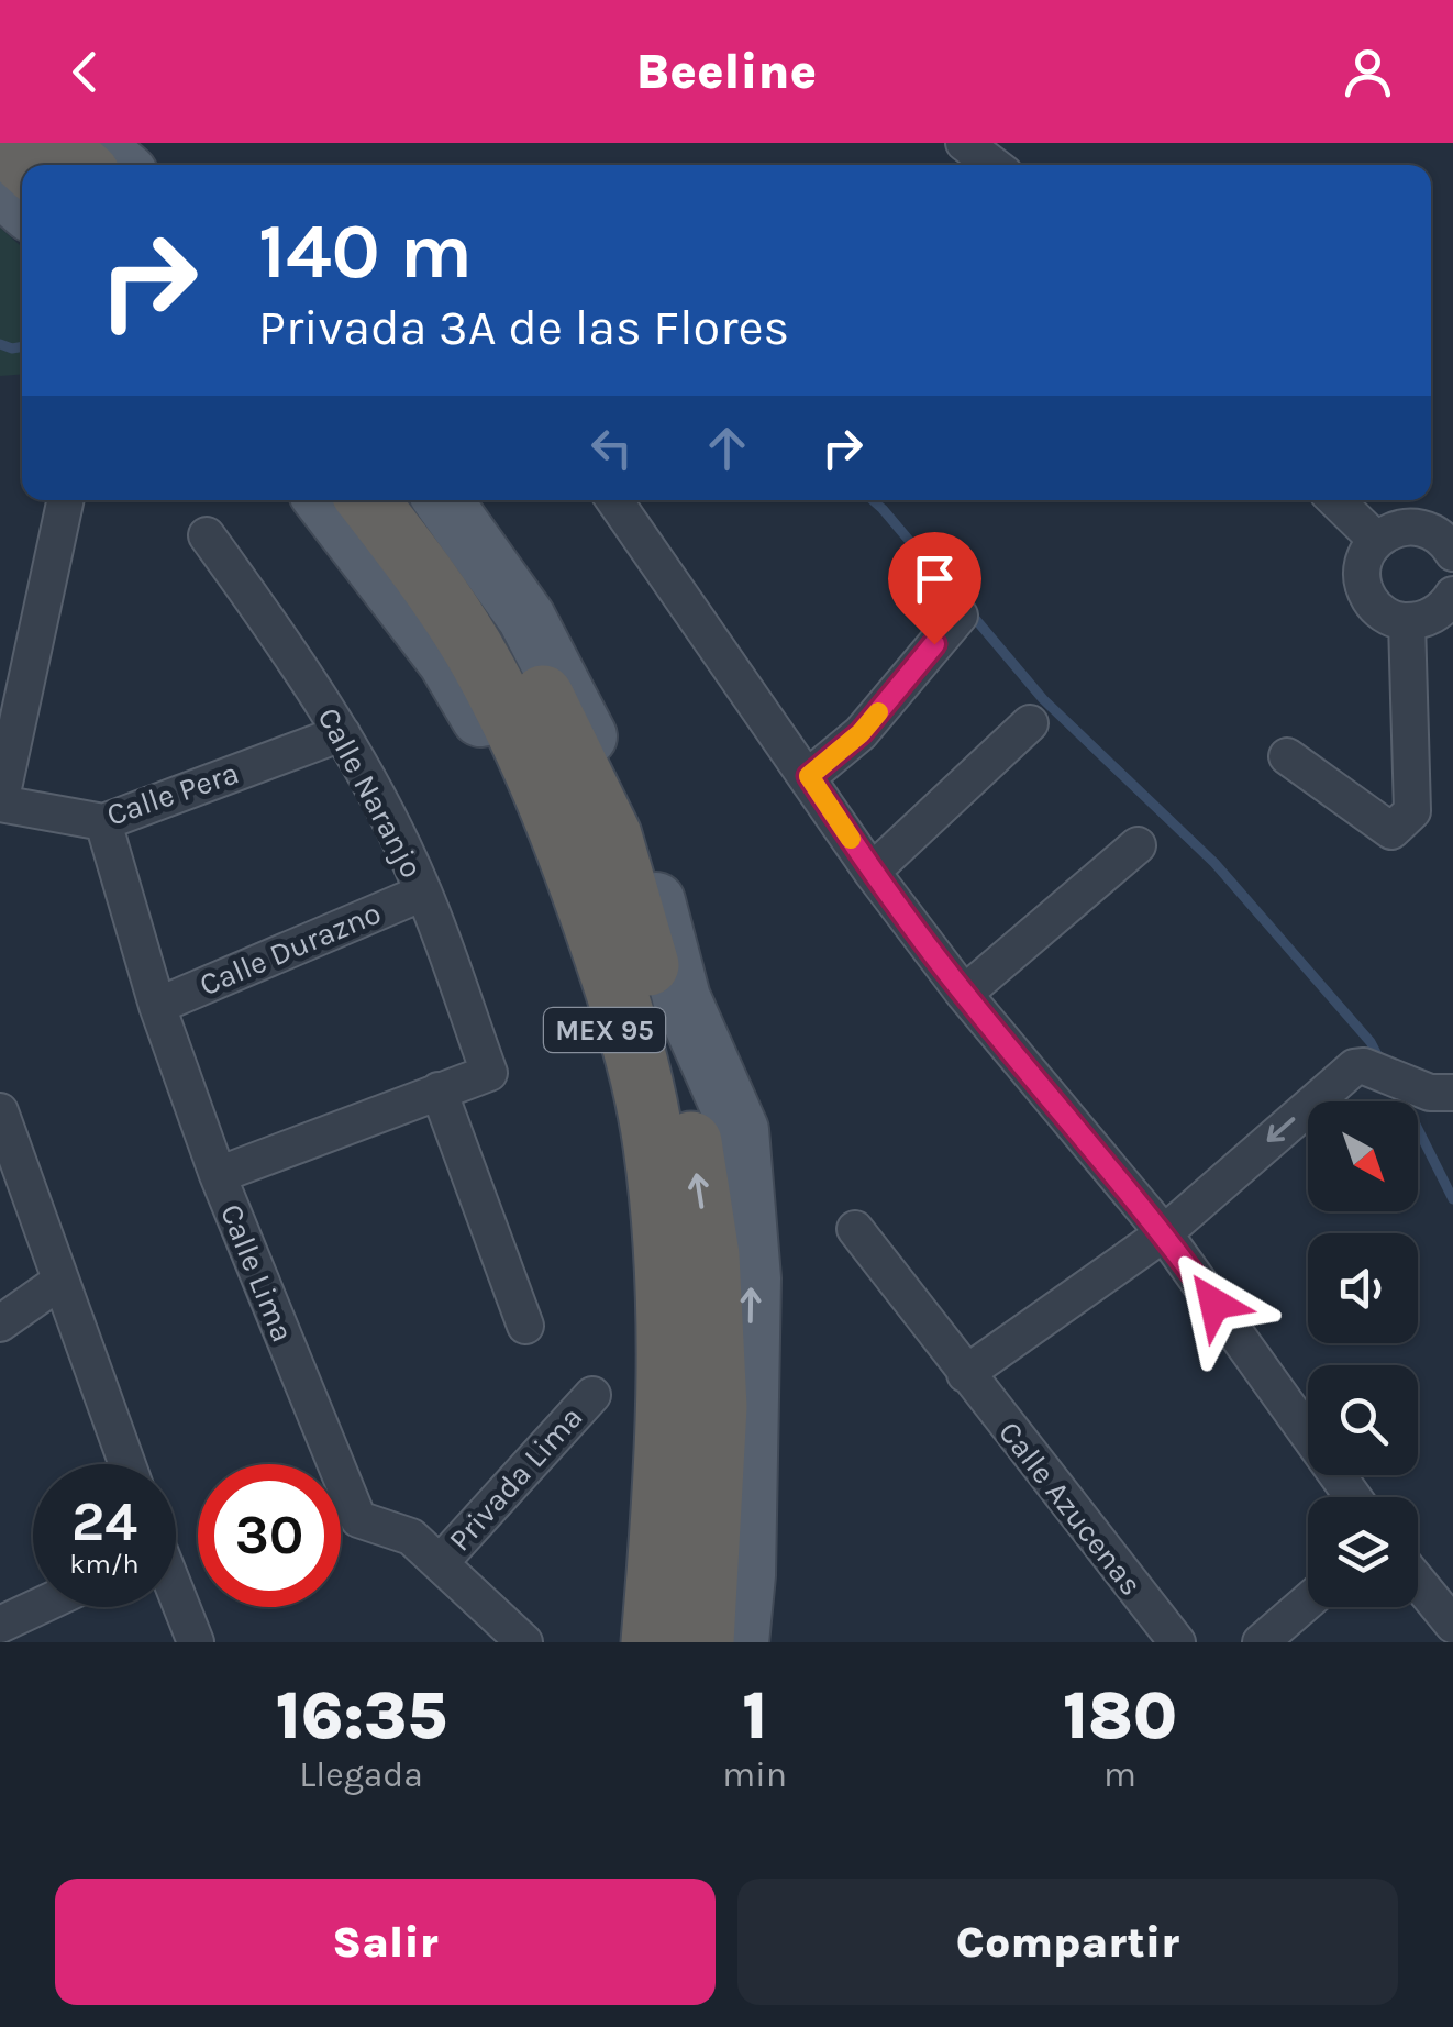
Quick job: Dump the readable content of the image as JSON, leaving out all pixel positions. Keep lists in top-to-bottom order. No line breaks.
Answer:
{"streets":{"highway":["MEX 95"],"street":["Calle Naranjo","Calle Pera","Calle Durazno","Calle Lima","Privada Lima","Calle Azucenas"]},"crossings":[["Calle Naranjo","Calle Pera"],["Calle Naranjo","Calle Durazno"],["Calle Pera","Calle Lima"],["Calle Durazno","Calle Lima"],["Calle Lima","Privada Lima"]],"north":"bottom right","page":{"header":"Beeline","turn":["140 m","Privada 3A de las Flores"],"speed":"24 km/h","limit":"30","eta":["16:35","Llegada","1","min","180","m"],"buttons":["Salir","Compartir"]}}
